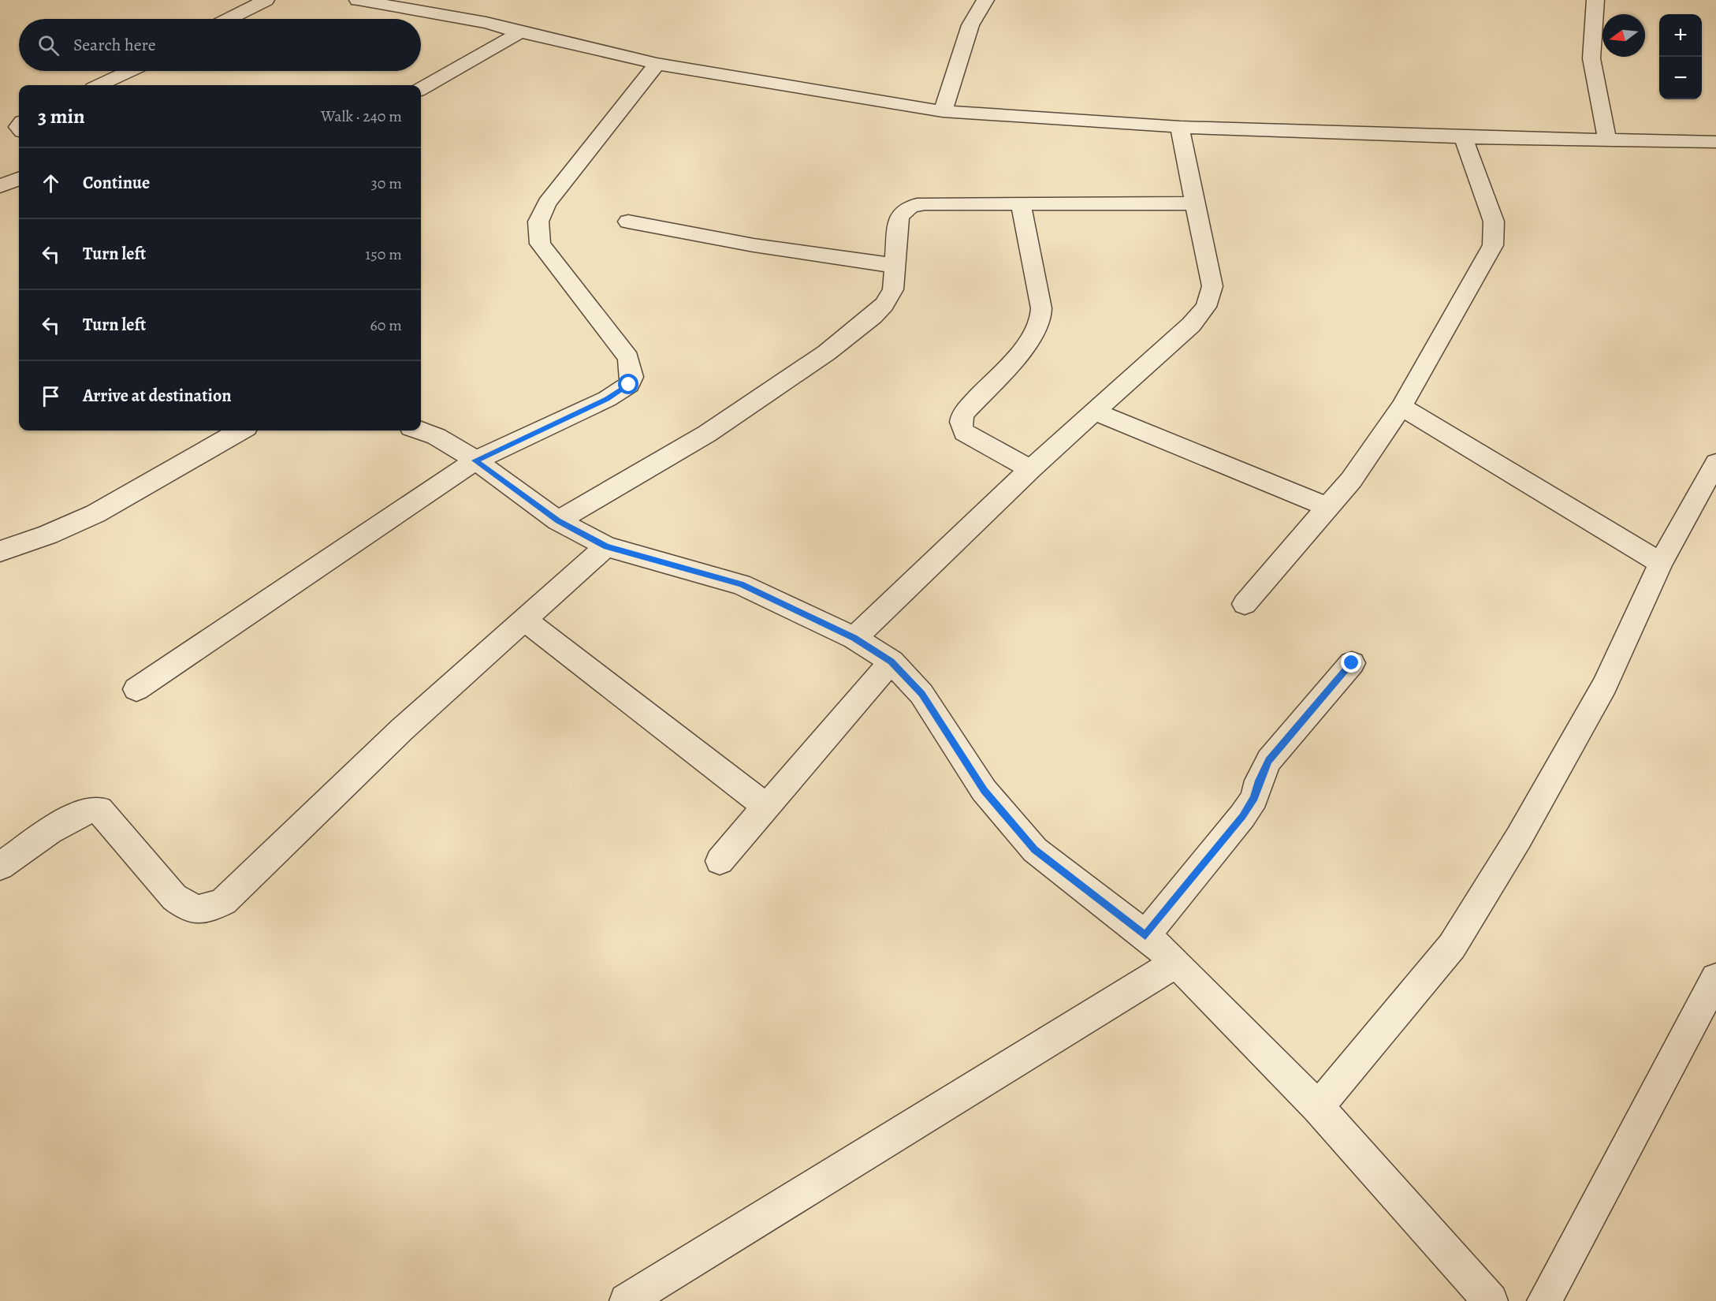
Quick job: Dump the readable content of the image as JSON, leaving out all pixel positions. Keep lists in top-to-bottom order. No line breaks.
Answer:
{"north":"left","page":{"map_buttons":["+","−"],"search":"Search here","heading":["3 min","Walk · 240 m"],"list":[["Continue","30 m"],["Turn left","150 m"],["Turn left","60 m"],"Arrive at destination"]}}
